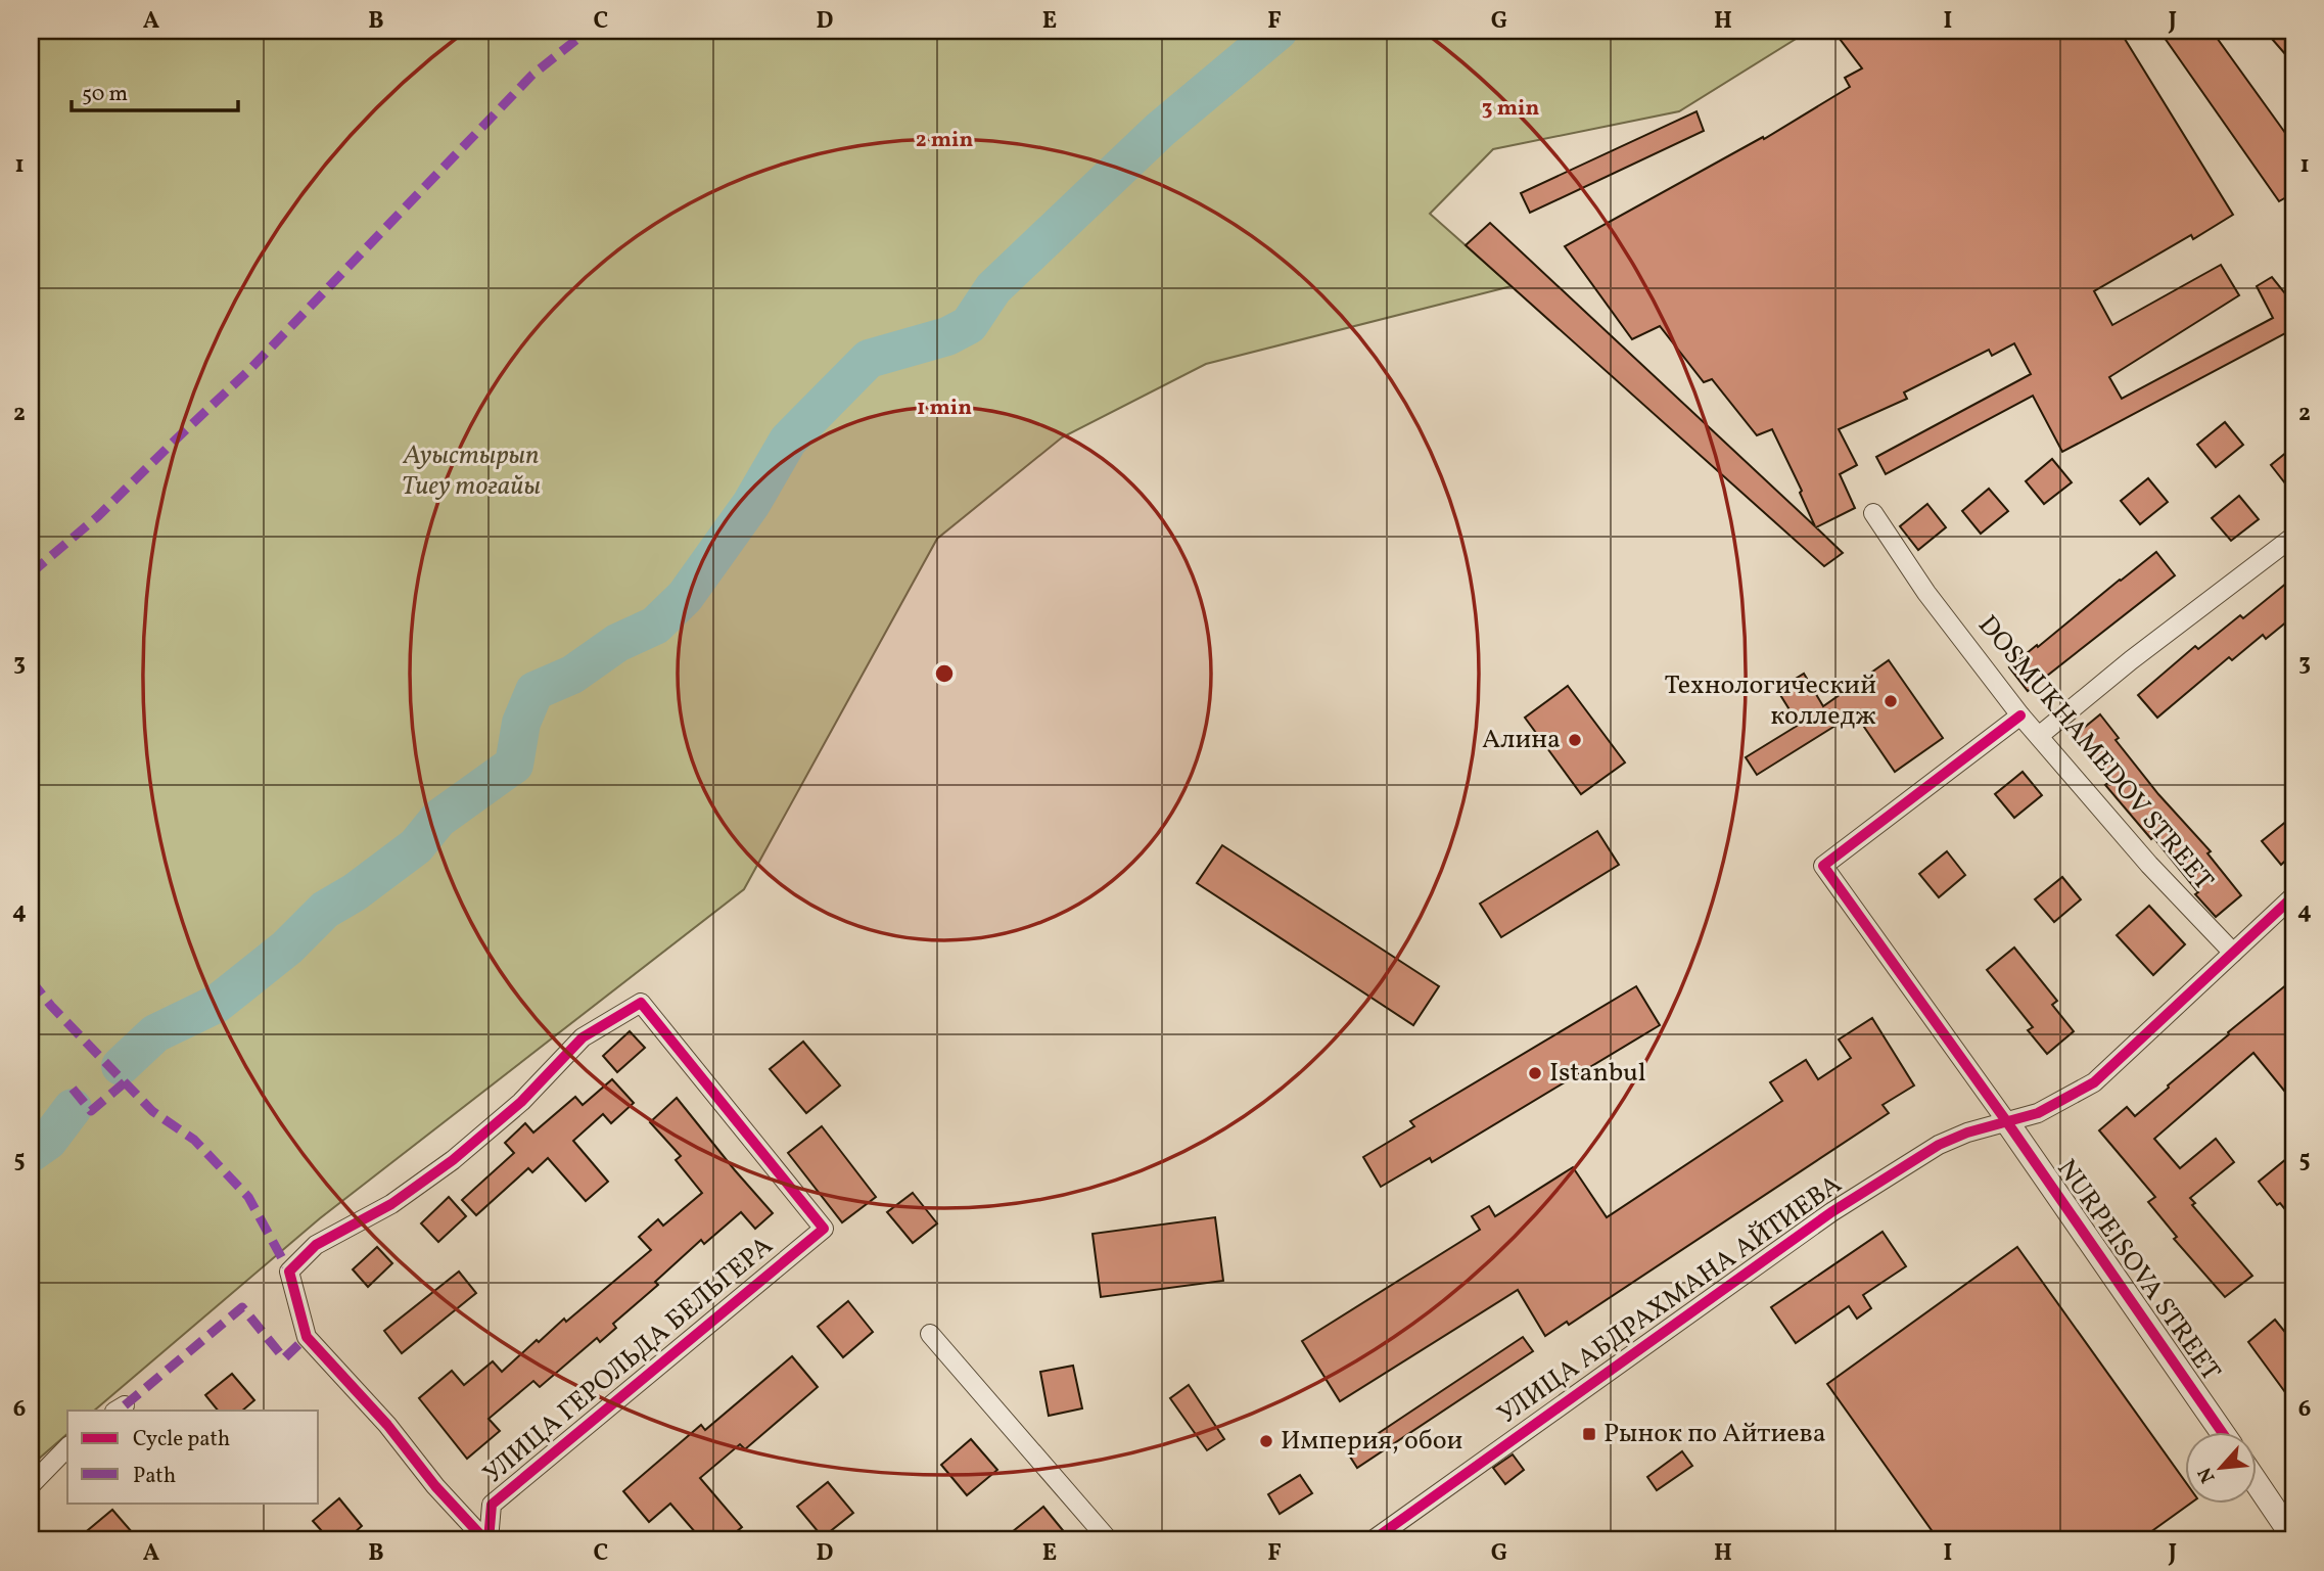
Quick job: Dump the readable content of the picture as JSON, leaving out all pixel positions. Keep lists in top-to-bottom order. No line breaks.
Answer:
{"streets":{"street":["DOSMUKHAMEDOV STREET","NURPEISOVA STREET","УЛИЦА АБДРАХМАНА АЙТИЕВА","УЛИЦА ГЕРОЛЬДА БЕЛЬГЕРА"]},"crossings":[["DOSMUKHAMEDOV STREET","УЛИЦА АБДРАХМАНА АЙТИЕВА"],["NURPEISOVA STREET","УЛИЦА АБДРАХМАНА АЙТИЕВА"]],"parks":["Ауыстырып Тиеу тоғайы"],"places":{"other":["Технологический колледж","Алина","Istanbul","Империя, обои"],"transit":["Рынок по Айтиева"]},"legend":["Cycle path","Path"],"scale_bar":"50 m","north":"bottom left","grid":{"columns":["A","B","C","D","E","F","G","H","I","J"],"rows":["1","2","3","4","5","6"]},"rings":["3 min","2 min","1 min"]}
